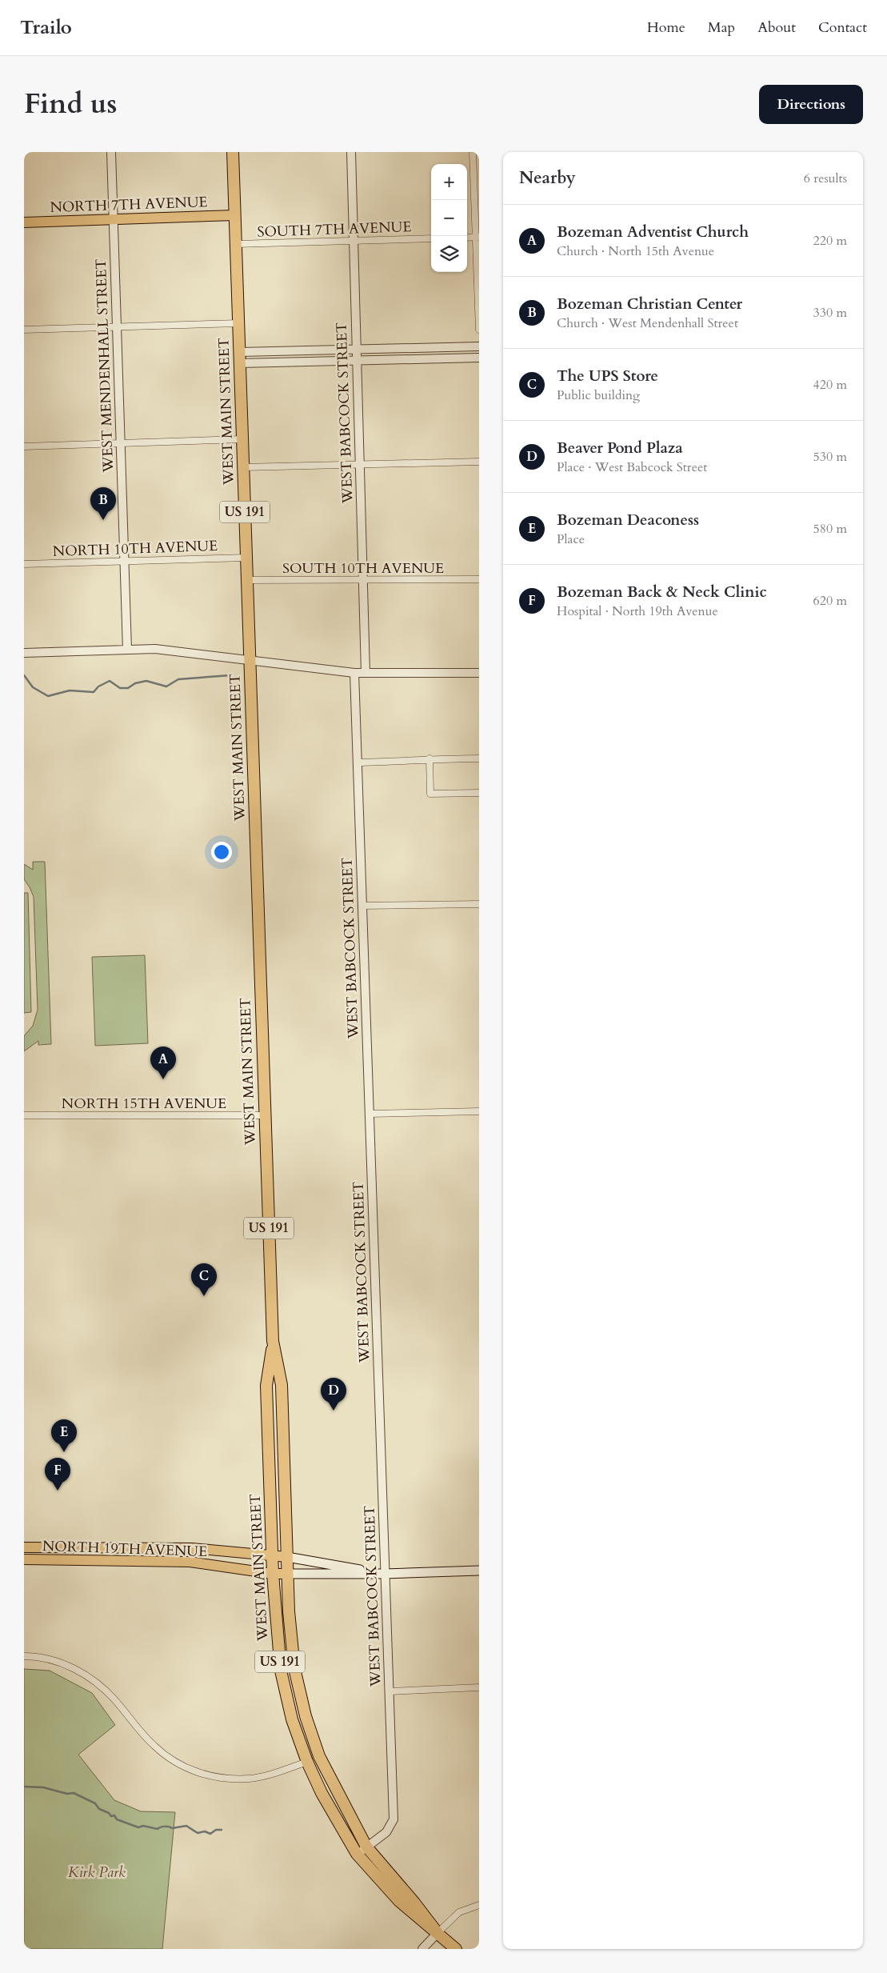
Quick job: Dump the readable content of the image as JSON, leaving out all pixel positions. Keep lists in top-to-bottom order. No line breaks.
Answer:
{"streets":{"highway":["WEST MAIN STREET","US 191"],"main road":["NORTH 7TH AVENUE","NORTH 19TH AVENUE"],"street":["SOUTH 7TH AVENUE","WEST MENDENHALL STREET","WEST BABCOCK STREET","NORTH 10TH AVENUE","SOUTH 10TH AVENUE","NORTH 15TH AVENUE"]},"crossings":[["NORTH 7TH AVENUE","WEST MENDENHALL STREET"],["NORTH 7TH AVENUE","WEST MAIN STREET"],["SOUTH 7TH AVENUE","WEST MAIN STREET"],["SOUTH 7TH AVENUE","WEST BABCOCK STREET"],["WEST MENDENHALL STREET","NORTH 10TH AVENUE"],["WEST MAIN STREET","WEST BABCOCK STREET"],["WEST MAIN STREET","NORTH 10TH AVENUE"],["WEST MAIN STREET","SOUTH 10TH AVENUE"],["WEST MAIN STREET","NORTH 15TH AVENUE"],["WEST MAIN STREET","NORTH 19TH AVENUE"],["WEST BABCOCK STREET","SOUTH 10TH AVENUE"]],"parks":["Kirk Park"],"page":{"header":"Trailo","nav":["Home","Map","About","Contact"],"title":"Find us","buttons":"Directions","heading":["Nearby","6 results"],"map_buttons":["+","−"],"list":[{"mark":"A","name":"Bozeman Adventist Church","note":"Church · North 15th Avenue","value":"220 m"},{"mark":"B","name":"Bozeman Christian Center","note":"Church · West Mendenhall Street","value":"330 m"},{"mark":"C","name":"The UPS Store","note":"Public building","value":"420 m"},{"mark":"D","name":"Beaver Pond Plaza","note":"Place · West Babcock Street","value":"530 m"},{"mark":"E","name":"Bozeman Deaconess","note":"Place","value":"580 m"},{"mark":"F","name":"Bozeman Back & Neck Clinic","note":"Hospital · North 19th Avenue","value":"620 m"}],"pins":["B","A","C","D","E","F"]}}
